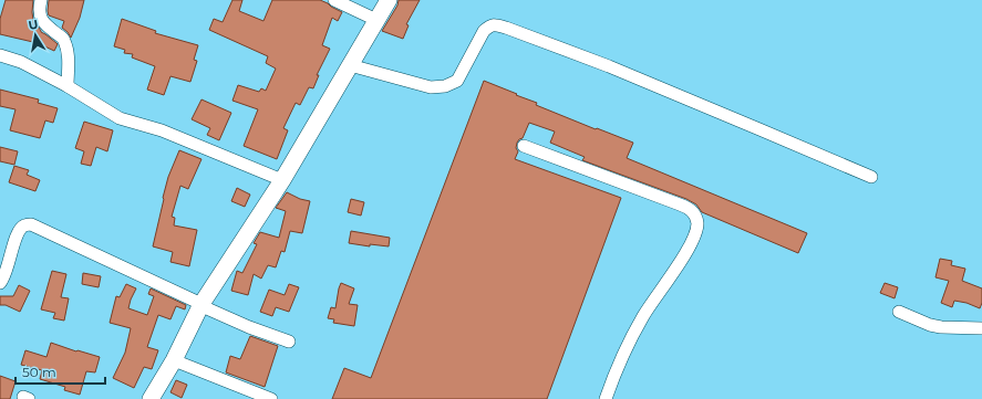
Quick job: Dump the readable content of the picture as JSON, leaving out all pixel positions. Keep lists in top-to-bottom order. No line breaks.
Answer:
{"scale_bar":"50 m","north":"top"}
